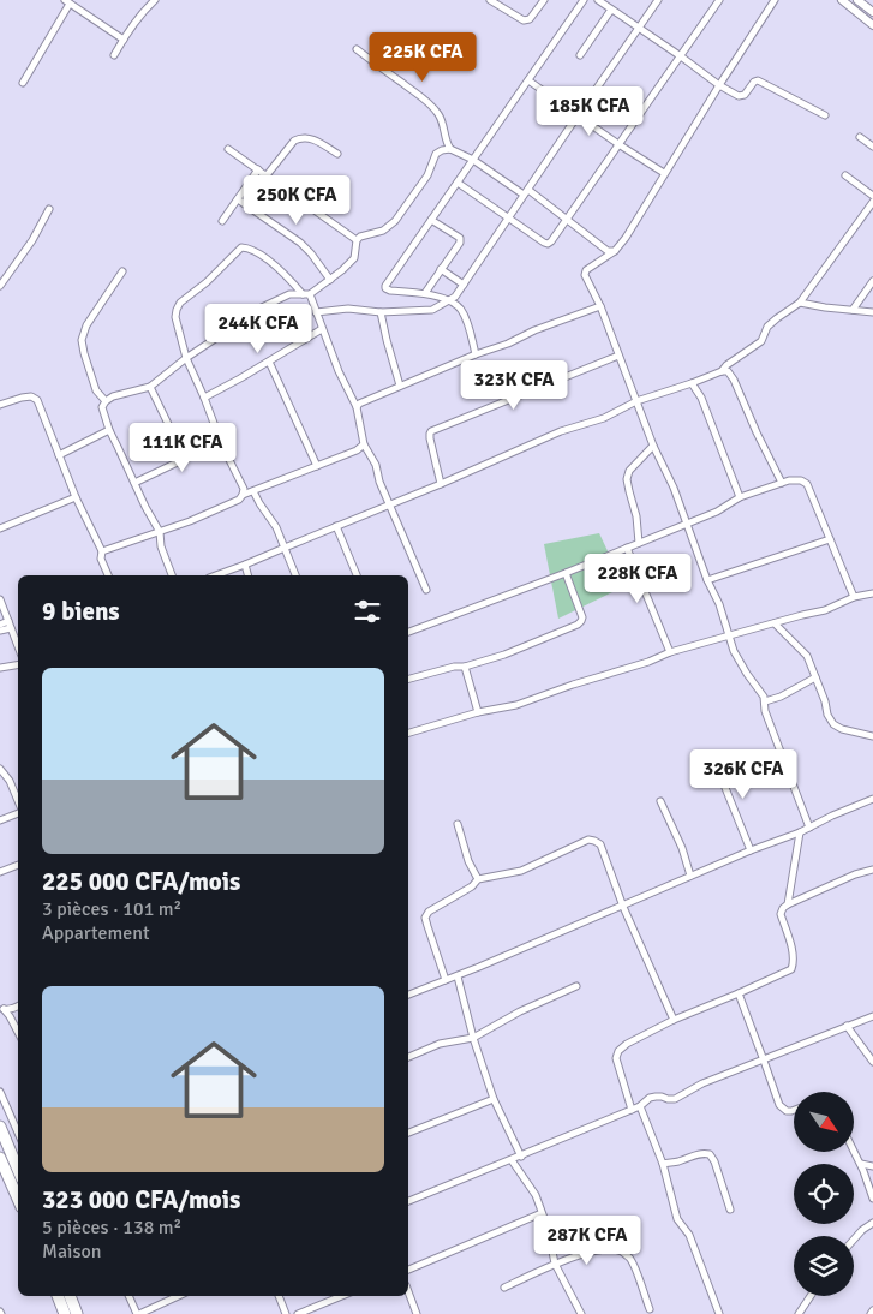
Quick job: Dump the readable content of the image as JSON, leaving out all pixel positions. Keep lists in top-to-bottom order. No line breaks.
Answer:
{"north":"bottom right","page":{"price":["225K CFA","185K CFA","250K CFA","244K CFA","323K CFA","111K CFA","228K CFA","326K CFA","287K CFA"],"heading":"9 biens","list":[{"name":"225 000 CFA/mois","note":"3 pièces · 101 m² · Appartement"},{"name":"323 000 CFA/mois","note":"5 pièces · 138 m² · Maison"}]}}
